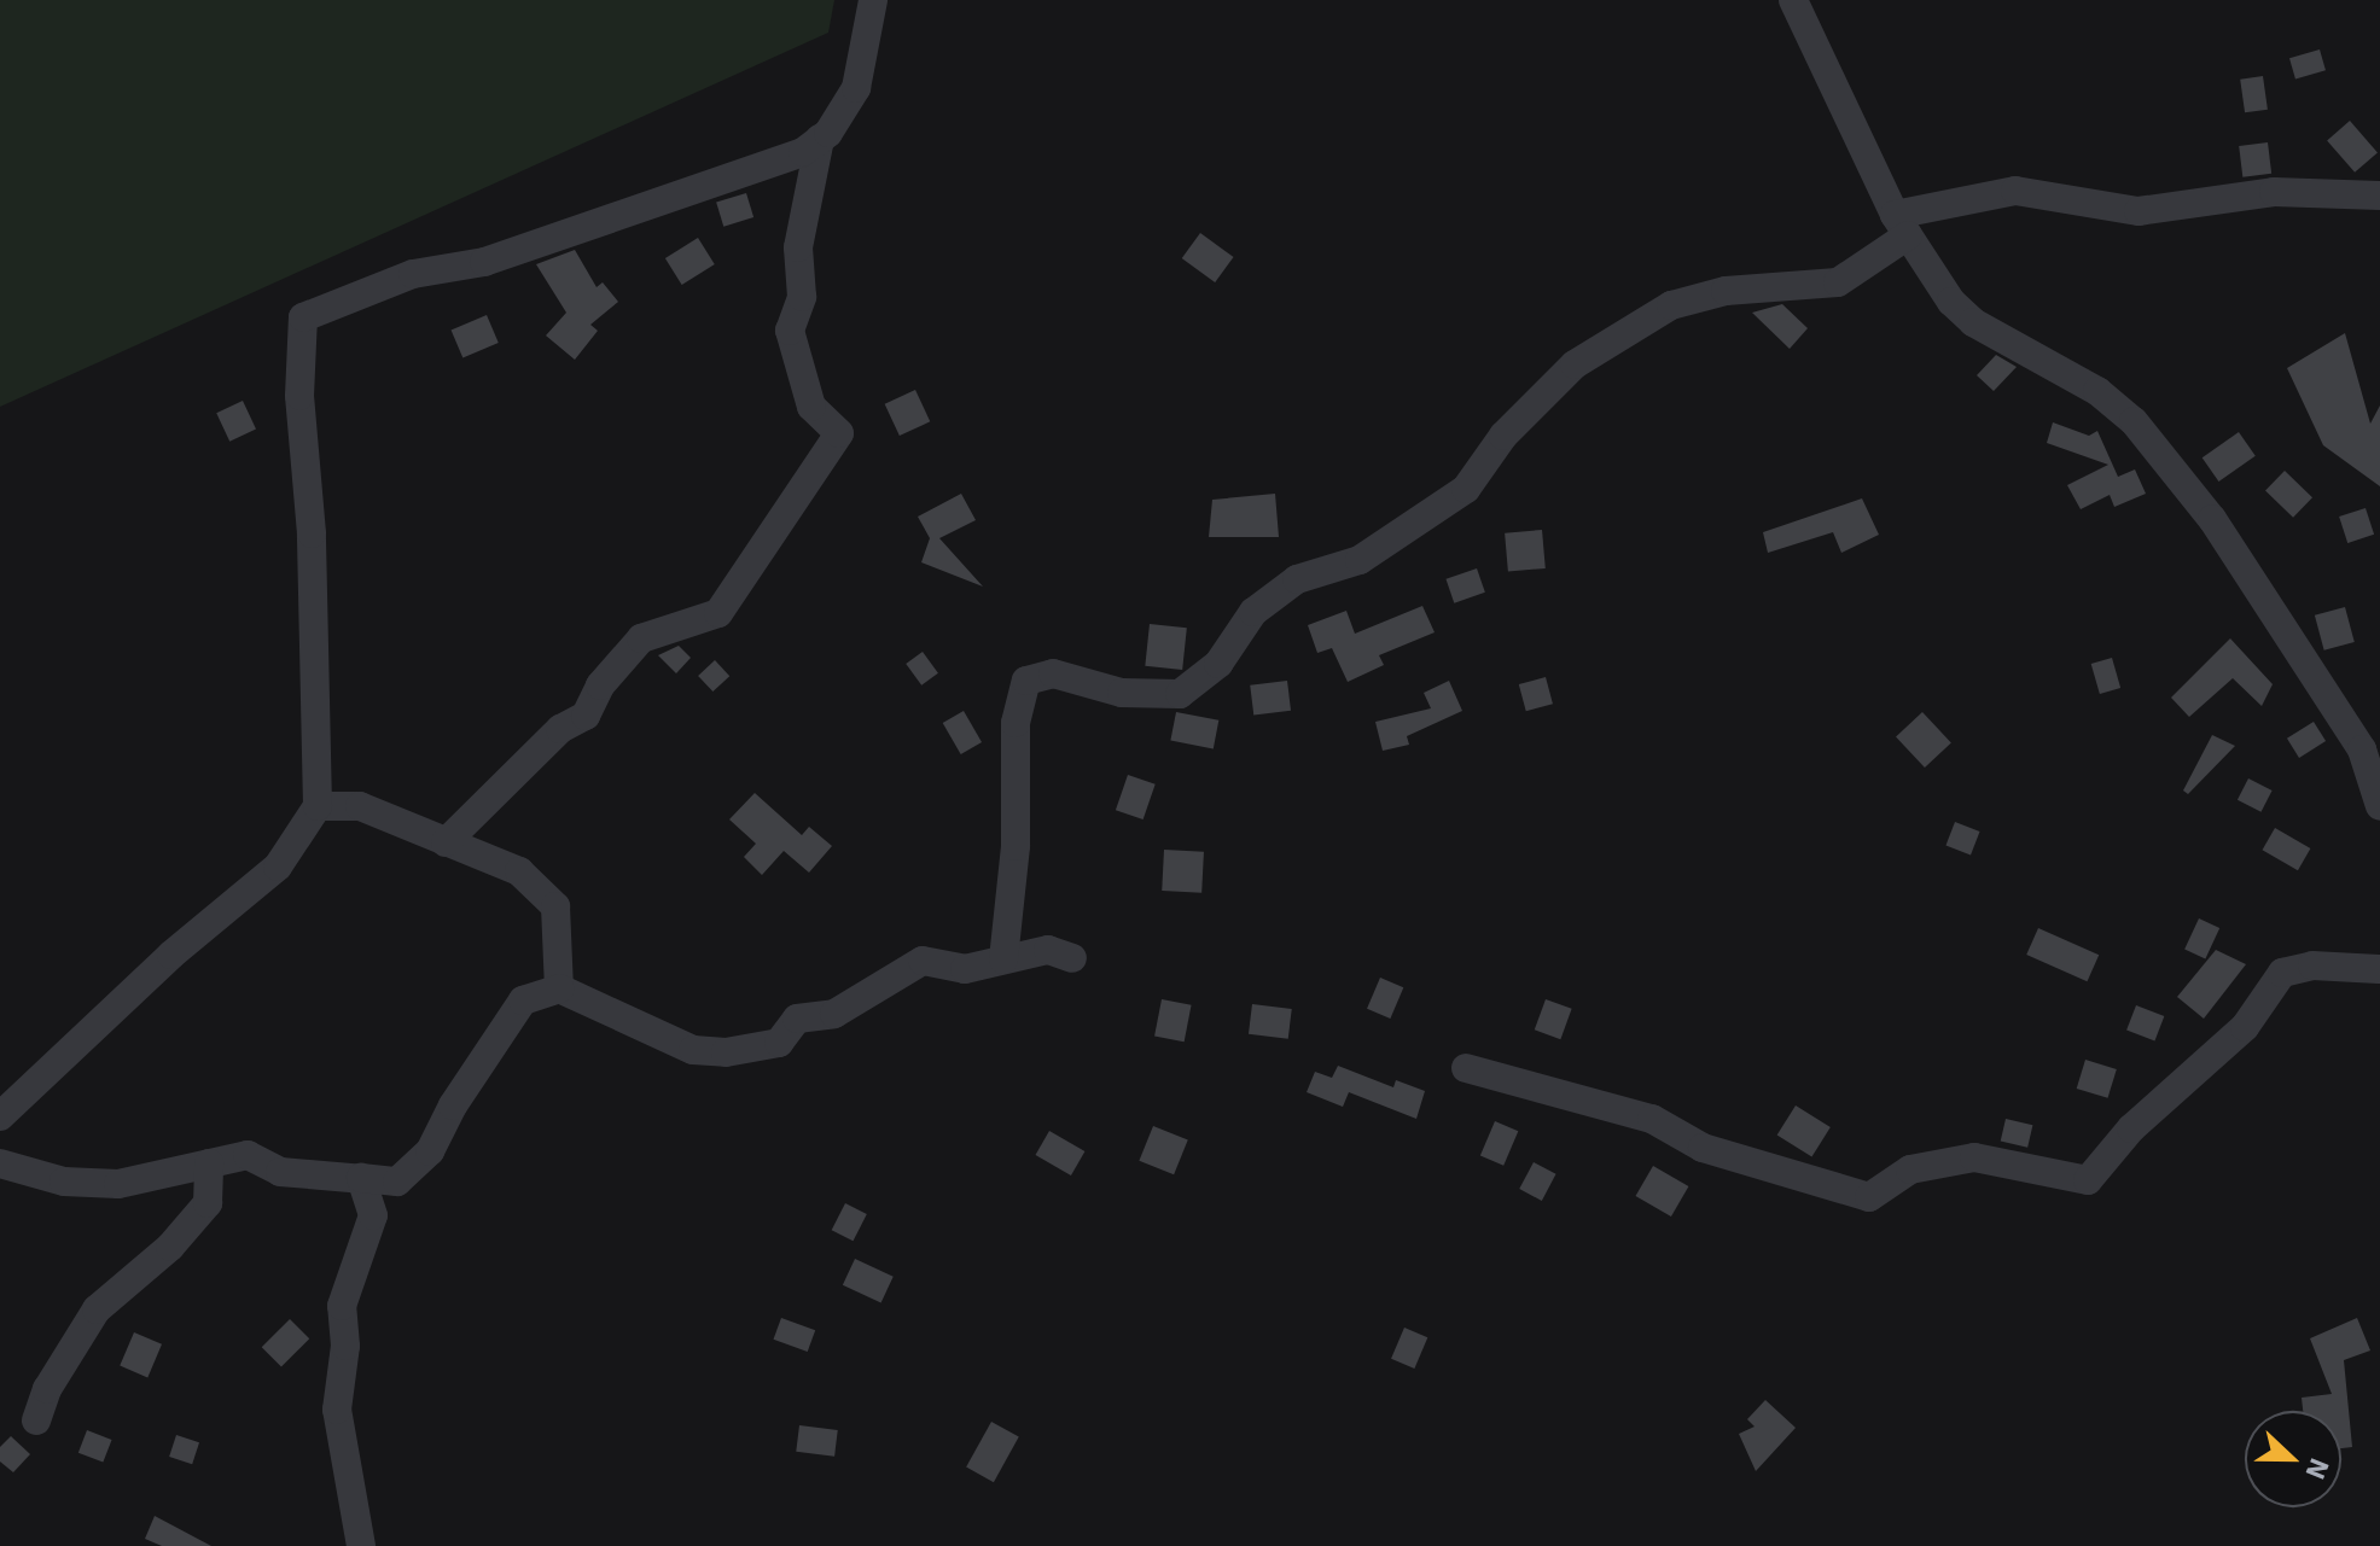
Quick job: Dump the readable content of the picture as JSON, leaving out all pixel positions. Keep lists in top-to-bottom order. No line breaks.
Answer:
{"north":"right"}
